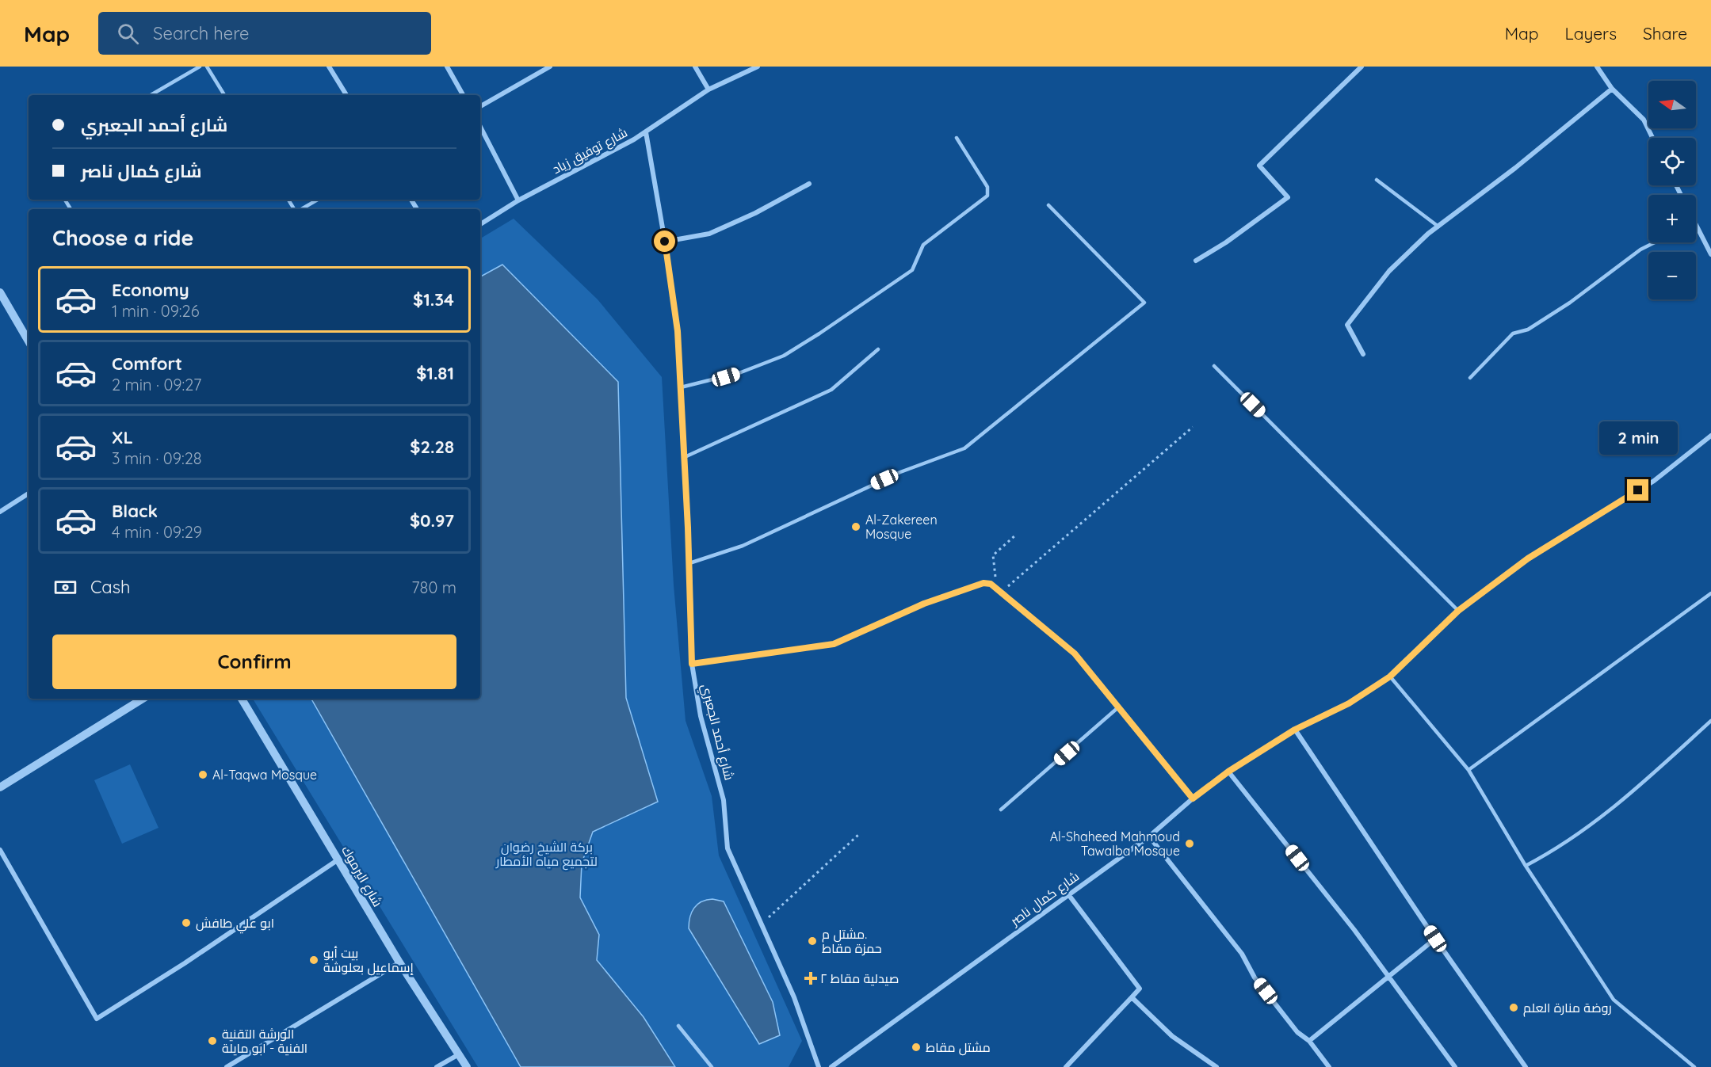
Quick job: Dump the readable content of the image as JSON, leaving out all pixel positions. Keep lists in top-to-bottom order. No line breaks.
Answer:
{"streets":{"street":["شارع توفيق زياد","شارع أحمد الجعبري","شارع اليرموك","شارع كمال ناصر"]},"crossings":[["شارع توفيق زياد","شارع أحمد الجعبري"]],"parks":["بركة الشيخ رضوان لتجميع مياه الأمطار"],"places":{"other":["Al-Zakereen Mosque","Al-Taqwa Mosque","Al-Shaheed Mahmoud Tawalba Mosque","ابو علي طافش","مشتل م. حمزة مقاط","بيت أبو إسماعيل بعلوشة","روضة منارة العلم","الورشة التقنية الفنية - ابو مايلة","مشتل مقاط"],"health":["صيدلية مقاط ٢"]},"north":"left","page":{"header":"Map","search":"Search here","nav":["Map","Layers","Share"],"map_buttons":["+","−"],"banner":["شارع أحمد الجعبري","شارع كمال ناصر"],"heading":"Choose a ride","list":[{"name":"Economy","note":"1 min · 09:26","value":"$1.34"},{"name":"Comfort","note":"2 min · 09:27","value":"$1.81"},{"name":"XL","note":"3 min · 09:28","value":"$2.28"},{"name":"Black","note":"4 min · 09:29","value":"$0.97"}],"bubble":"2 min","pay":["Cash","780 m"],"buttons":"Confirm"}}
